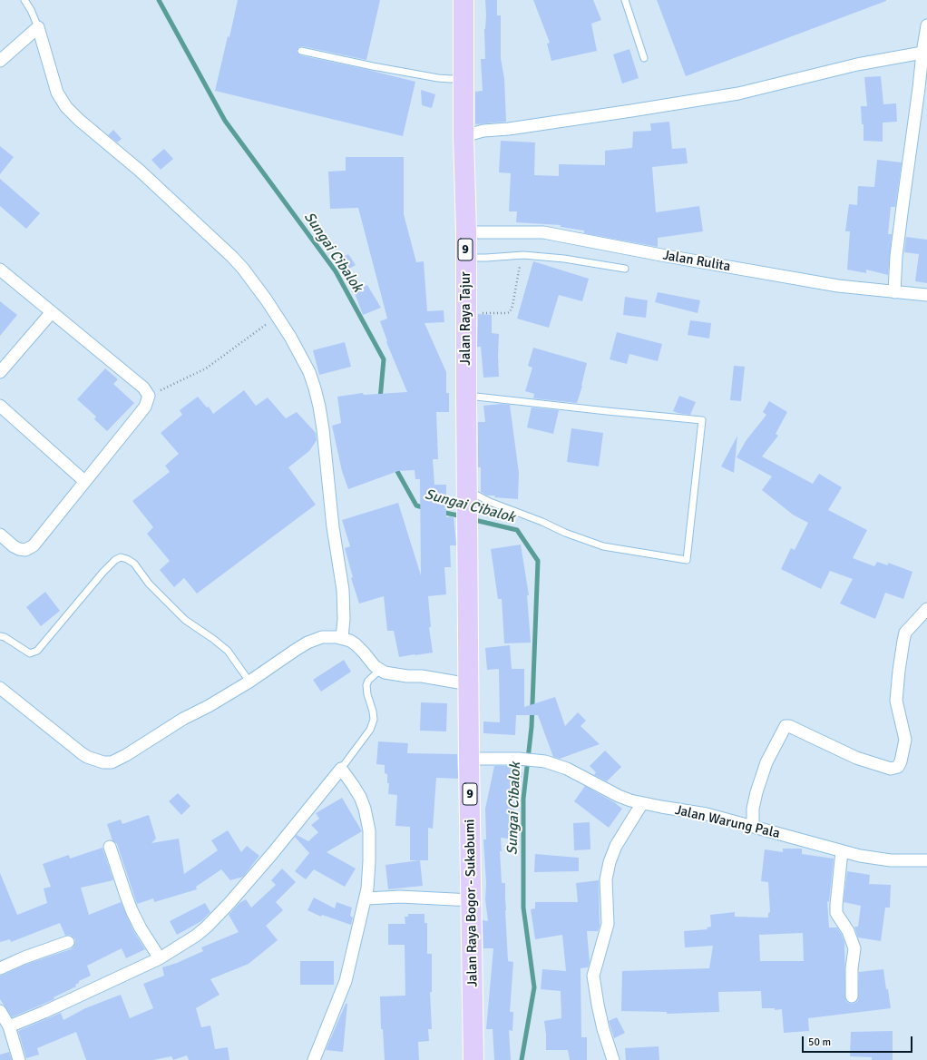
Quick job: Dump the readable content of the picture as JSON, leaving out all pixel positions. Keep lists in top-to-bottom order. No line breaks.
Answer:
{"streets":{"highway":["9","Jalan Raya Tajur","Jalan Raya Bogor - Sukabumi"],"street":["Jalan Rulita","Jalan Warung Pala"]},"crossings":[["Jalan Rulita","Jalan Raya Tajur"],["Jalan Raya Tajur","Jalan Raya Bogor - Sukabumi"],["Jalan Warung Pala","Jalan Raya Bogor - Sukabumi"]],"water":["Sungai Cibalok"],"scale_bar":"50 m"}
